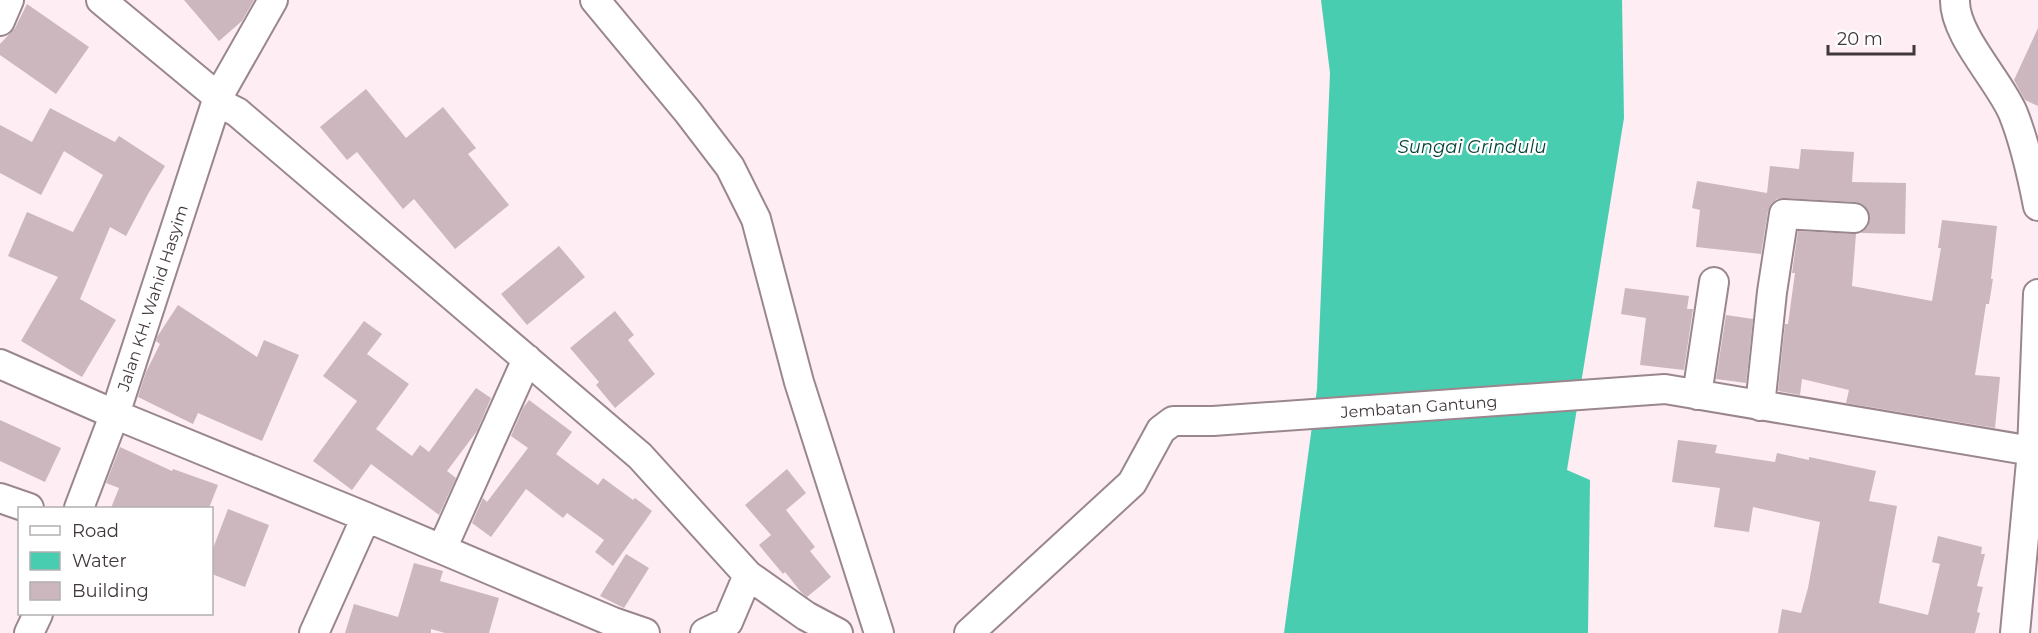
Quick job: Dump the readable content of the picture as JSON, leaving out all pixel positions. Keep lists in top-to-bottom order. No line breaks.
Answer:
{"streets":{"street":["Jalan KH. Wahid Hasyim","Jembatan Gantung"]},"water":["Sungai Grindulu"],"legend":["Road","Water","Building"],"scale_bar":"20 m"}
